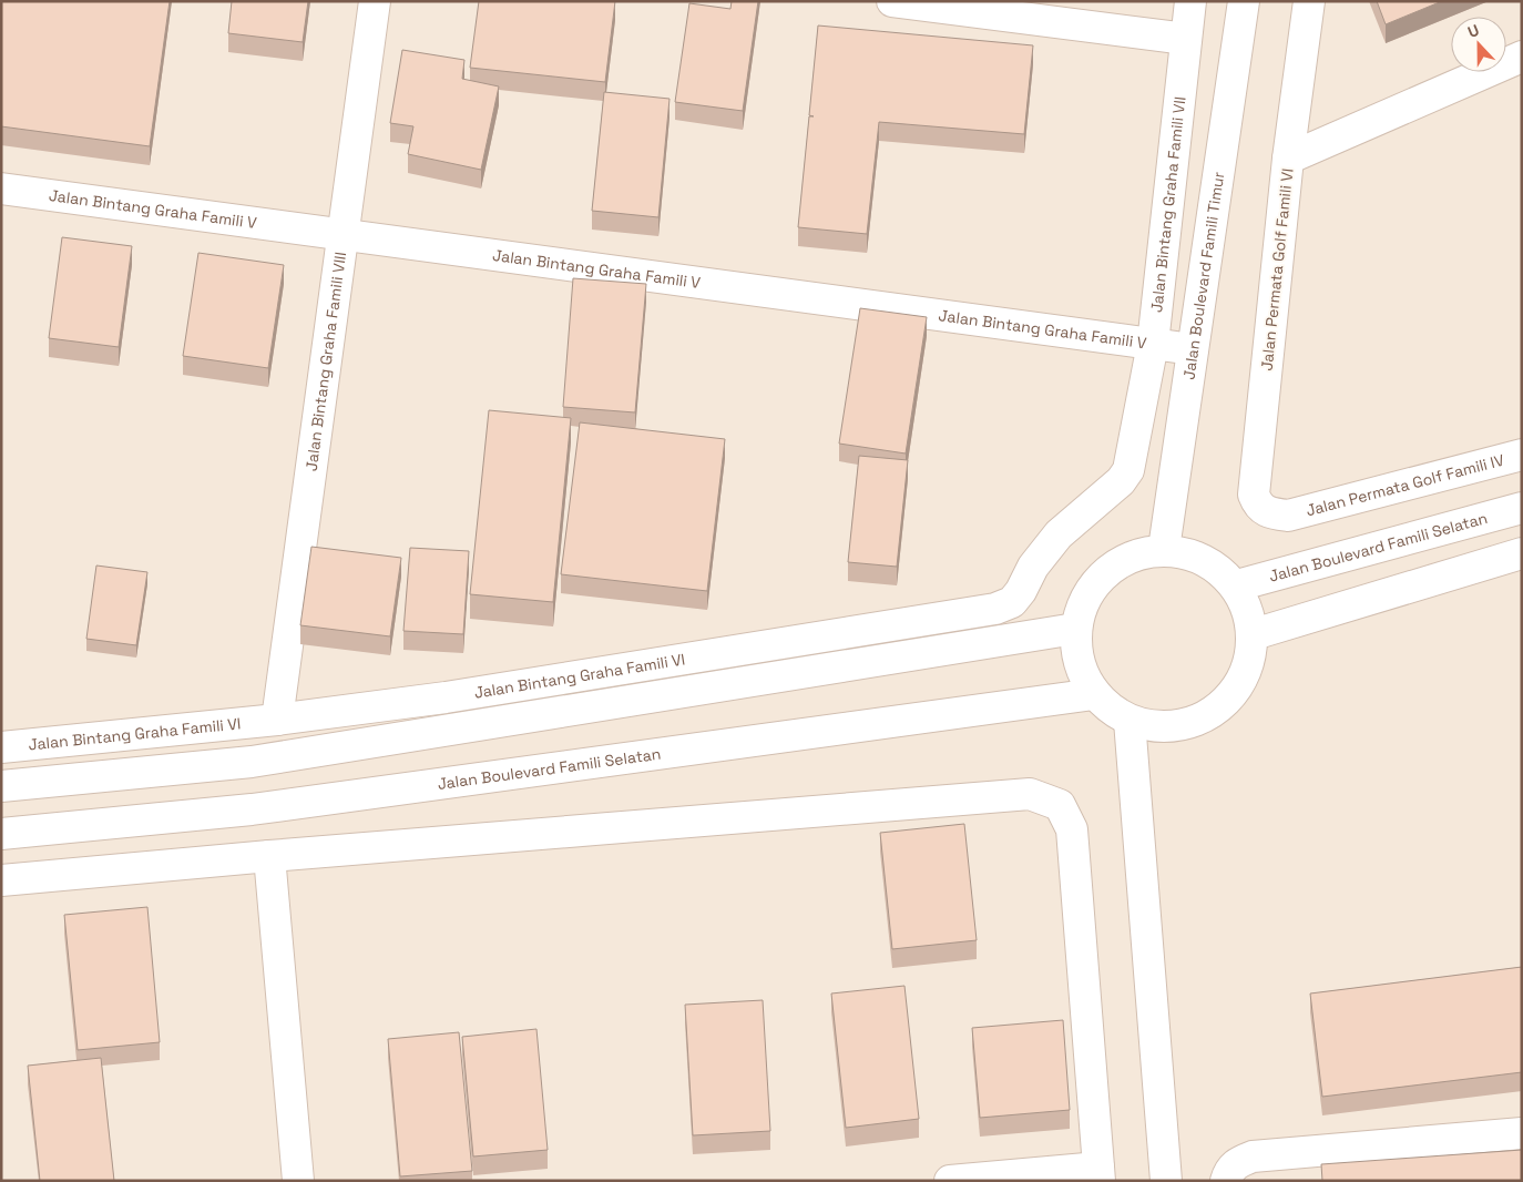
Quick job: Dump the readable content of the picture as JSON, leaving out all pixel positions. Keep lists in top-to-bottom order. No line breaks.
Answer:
{"streets":{"street":["Jalan Bintang Graha Famili VII","Jalan Bintang Graha Famili V","Jalan Permata Golf Famili VI","Jalan Boulevard Famili Timur","Jalan Bintang Graha Famili VIII","Jalan Permata Golf Famili IV","Jalan Boulevard Famili Selatan","Jalan Bintang Graha Famili VI"]},"crossings":[["Jalan Bintang Graha Famili VII","Jalan Bintang Graha Famili V"],["Jalan Bintang Graha Famili VII","Jalan Bintang Graha Famili VI"],["Jalan Bintang Graha Famili V","Jalan Boulevard Famili Timur"],["Jalan Bintang Graha Famili V","Jalan Bintang Graha Famili VIII"],["Jalan Permata Golf Famili VI","Jalan Permata Golf Famili IV"],["Jalan Boulevard Famili Timur","Jalan Boulevard Famili Selatan"],["Jalan Bintang Graha Famili VIII","Jalan Bintang Graha Famili VI"]],"north":"top"}
